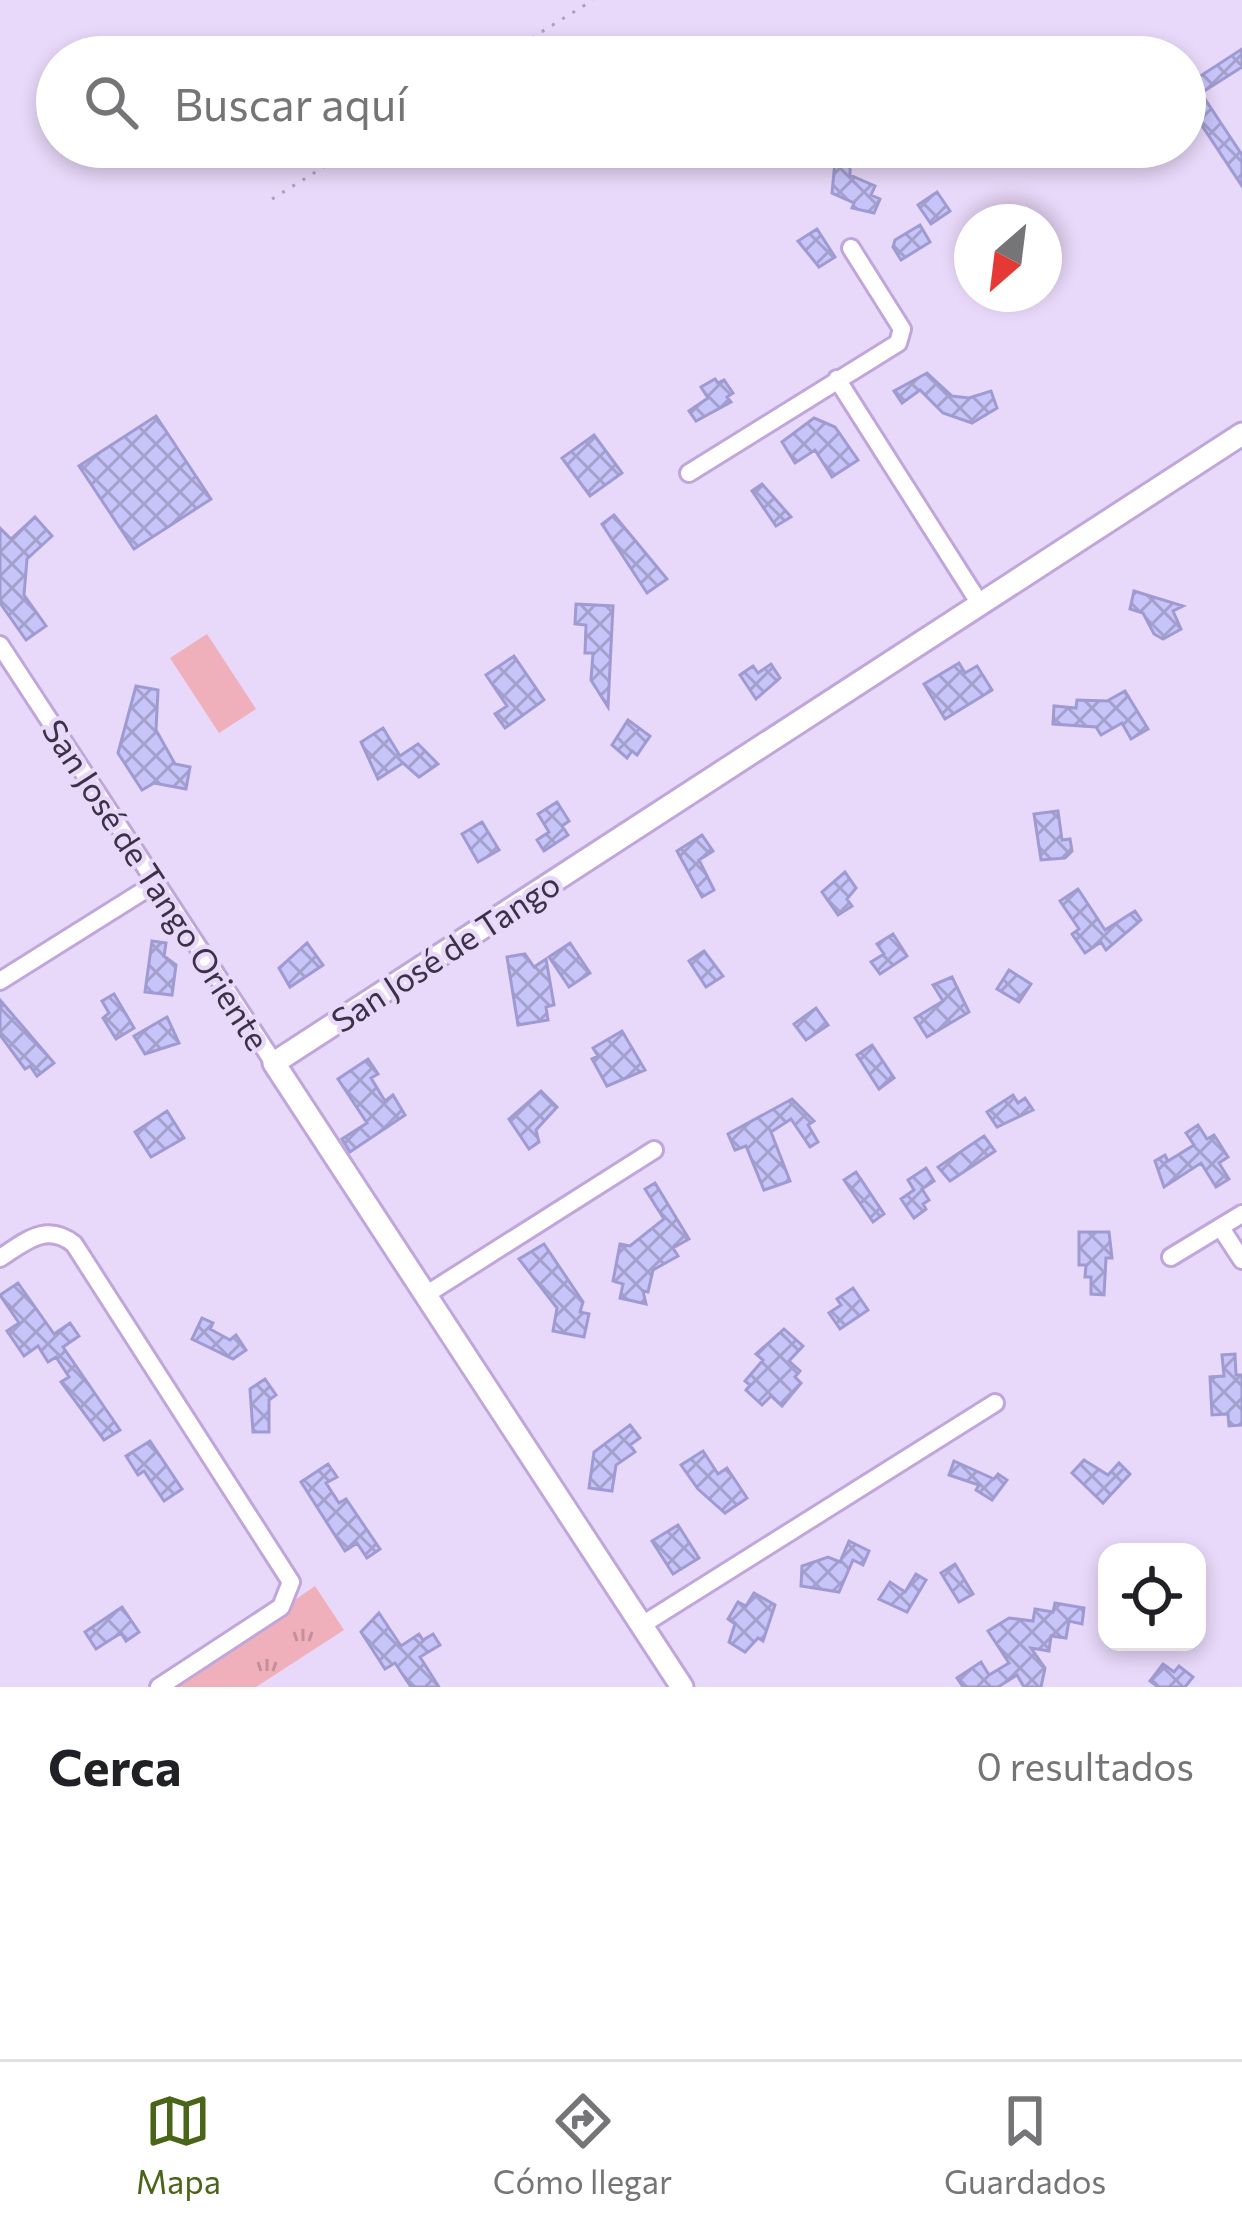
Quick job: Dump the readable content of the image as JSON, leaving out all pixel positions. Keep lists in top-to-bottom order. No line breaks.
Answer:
{"streets":{"street":["San José de Tango Oriente","San José de Tango"]},"crossings":[["San José de Tango Oriente","San José de Tango"]],"north":"bottom left","page":{"search":"Buscar aquí","heading":["Cerca","0 resultados"],"nav":["Mapa","Cómo llegar","Guardados"]}}
